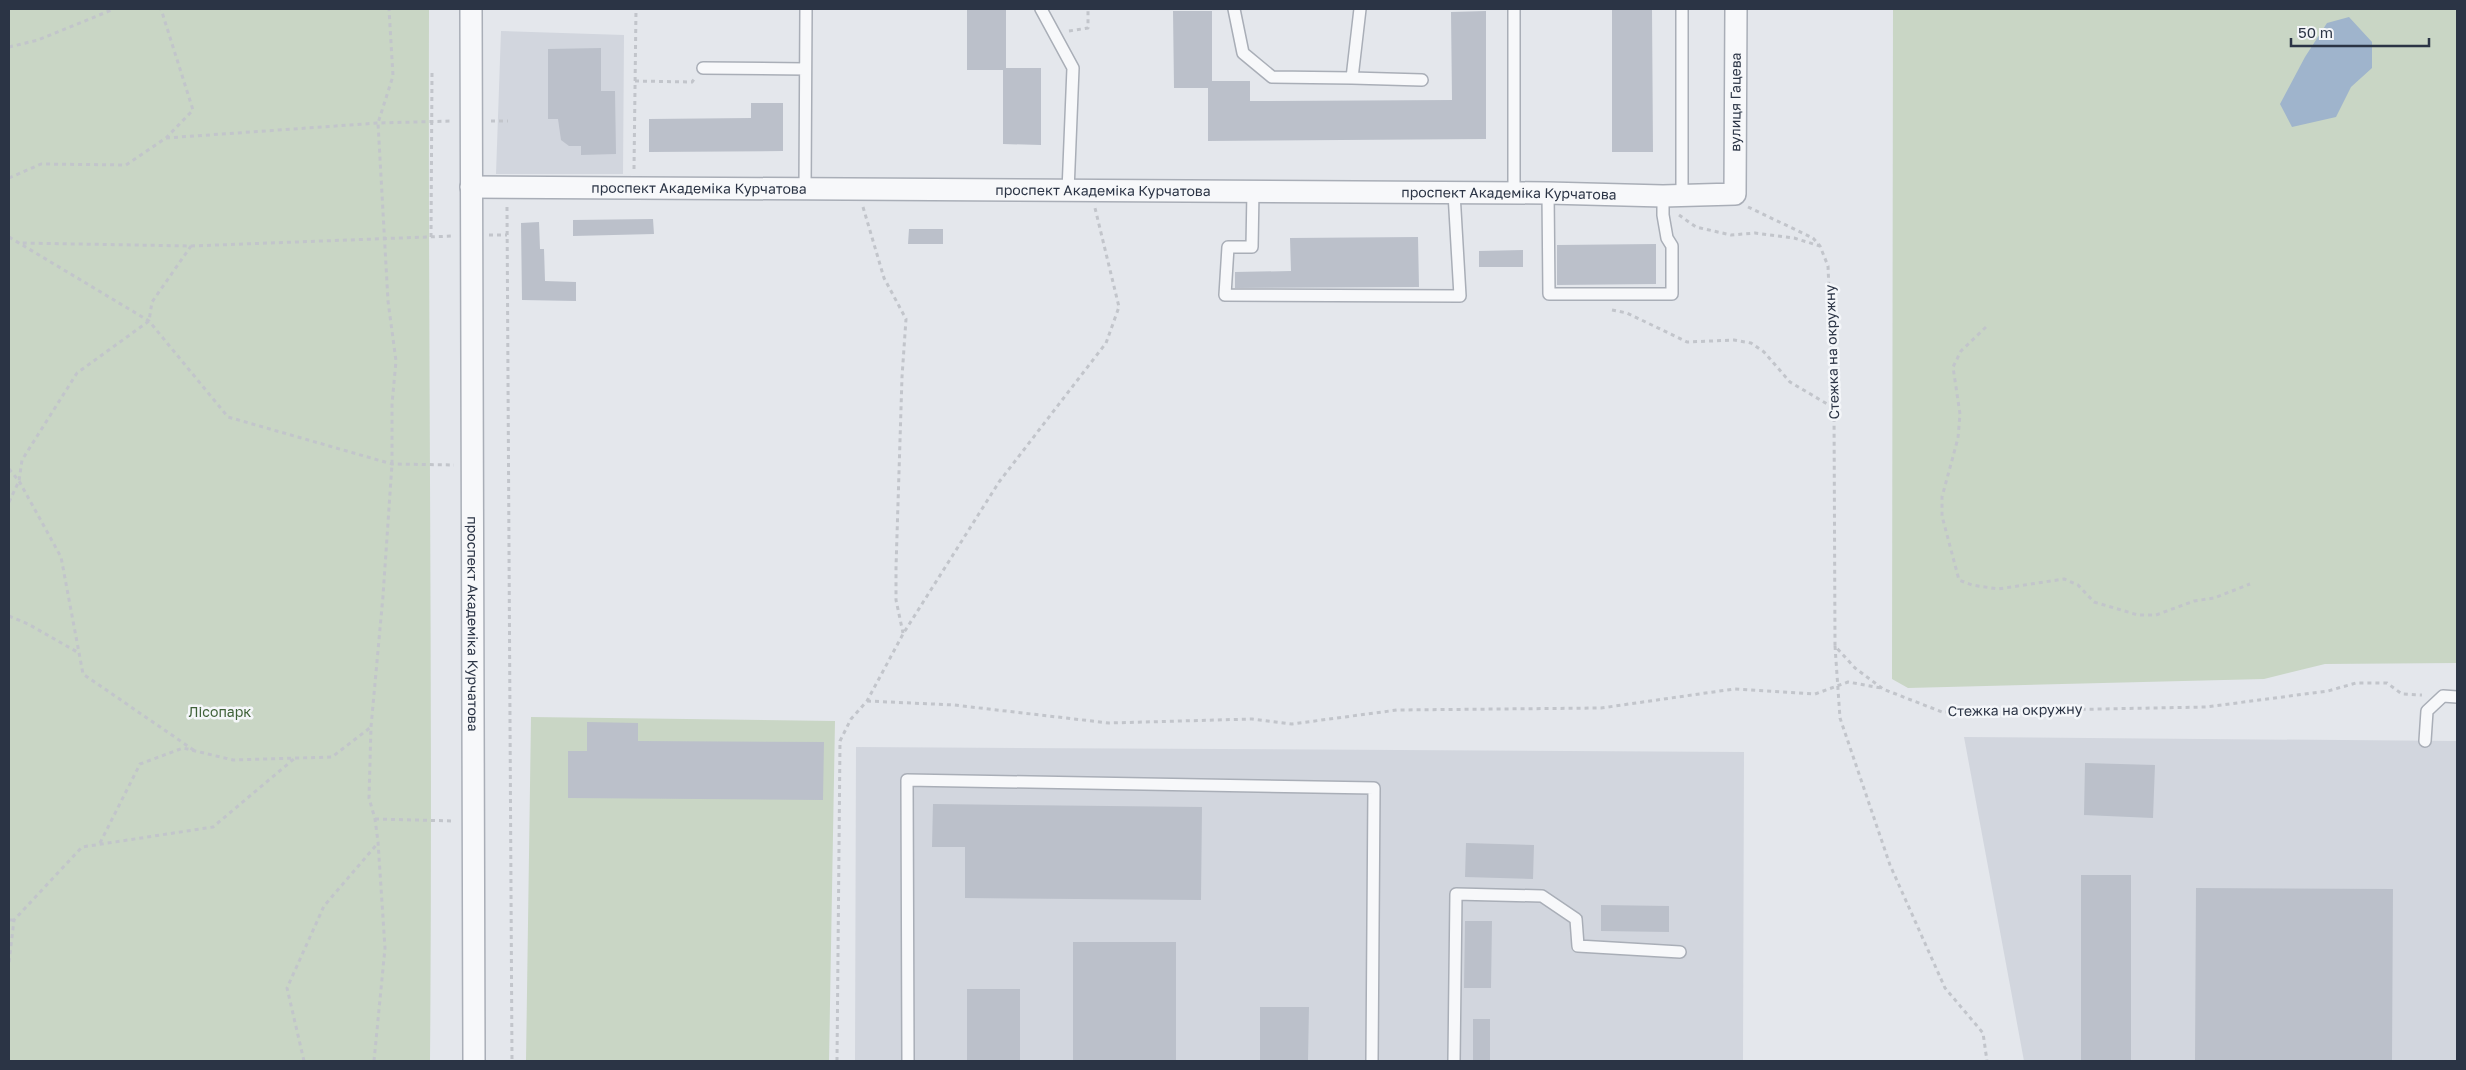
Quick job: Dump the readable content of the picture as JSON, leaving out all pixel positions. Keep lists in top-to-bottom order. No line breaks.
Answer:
{"streets":{"street":["вулиця Гацева","проспект Академіка Курчатова"],"path":["Стежка на окружну"]},"crossings":[["вулиця Гацева","проспект Академіка Курчатова"]],"parks":["Лісопарк"],"scale_bar":"50 m"}
